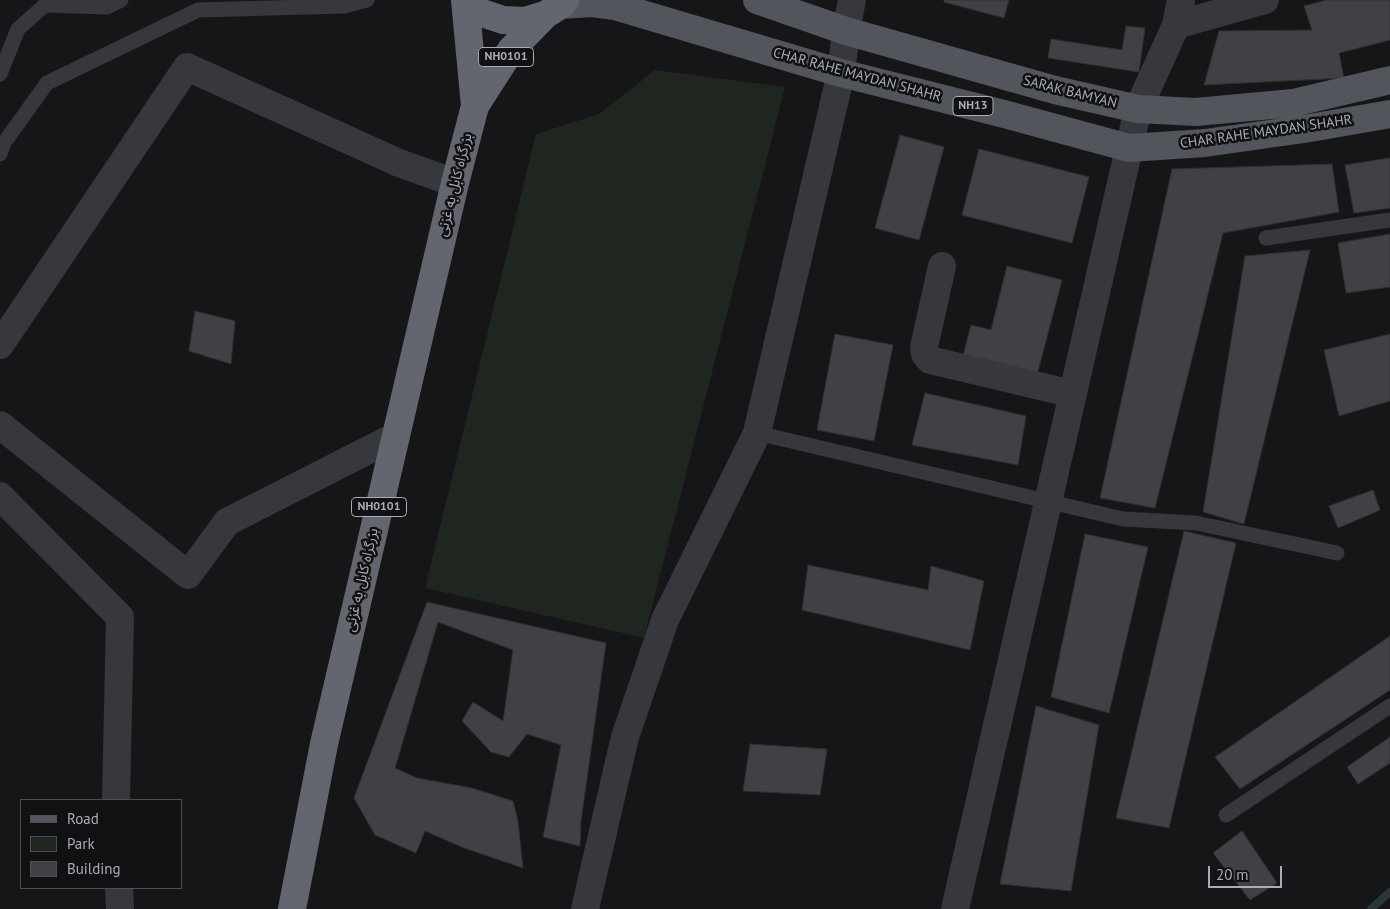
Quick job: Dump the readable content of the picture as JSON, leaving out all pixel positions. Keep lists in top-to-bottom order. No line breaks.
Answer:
{"streets":{"highway":["NH0101","بزرگراه کابل به غزنی"],"main road":["CHAR RAHE MAYDAN SHAHR","SARAK BAMYAN","NH13"]},"crossings":[["NH0101","CHAR RAHE MAYDAN SHAHR"],["NH0101","بزرگراه کابل به غزنی"],["CHAR RAHE MAYDAN SHAHR","بزرگراه کابل به غزنی"]],"legend":["Road","Park","Building"],"scale_bar":"20 m"}
